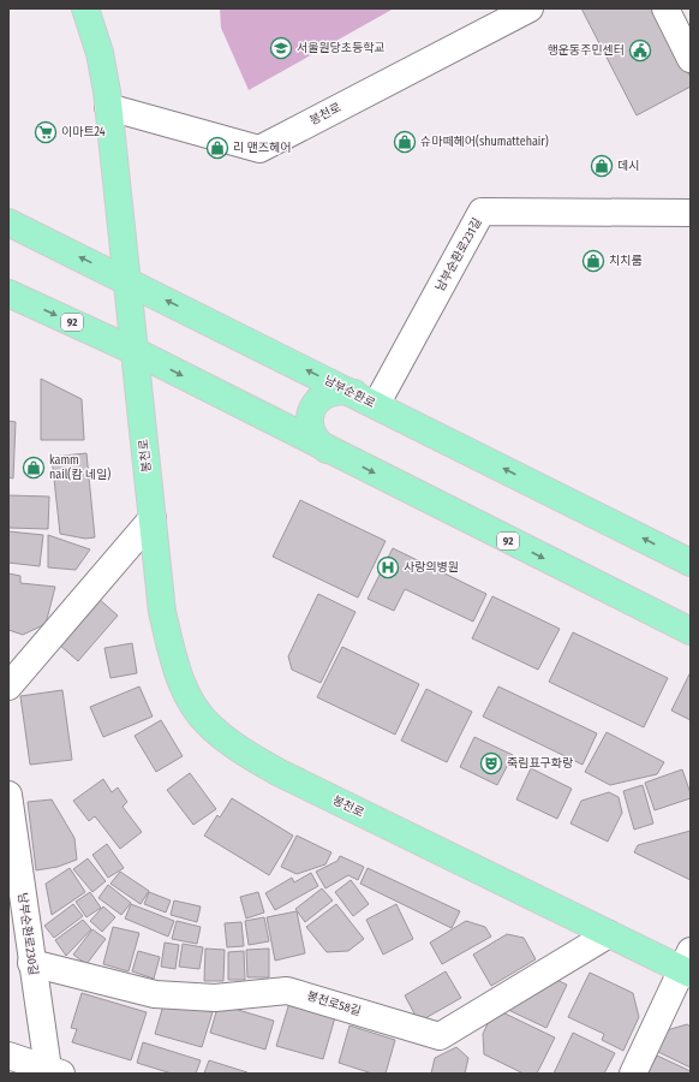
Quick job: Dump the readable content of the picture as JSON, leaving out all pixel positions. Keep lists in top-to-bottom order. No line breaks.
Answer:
{"streets":{"main road":["봉천로","92","남부순환로"],"street":["남부순환로231길","남부순환로230길","봉천로58길"]},"crossings":[["봉천로","92"],["봉천로","남부순환로"],["봉천로","봉천로58길"],["남부순환로231길","남부순환로"],["남부순환로230길","봉천로58길"]],"places":{"school or university":["서울원당초등학교"],"public building":["행운동주민센터"],"supermarket":["이마트24"],"shop":["슈마떼헤어(shumattehair)","리 맨즈헤어","데시","치치룸","kamm nail(캄 네일)"],"hospital":["사랑의병원"],"theatre":["죽림표구화랑"]}}
